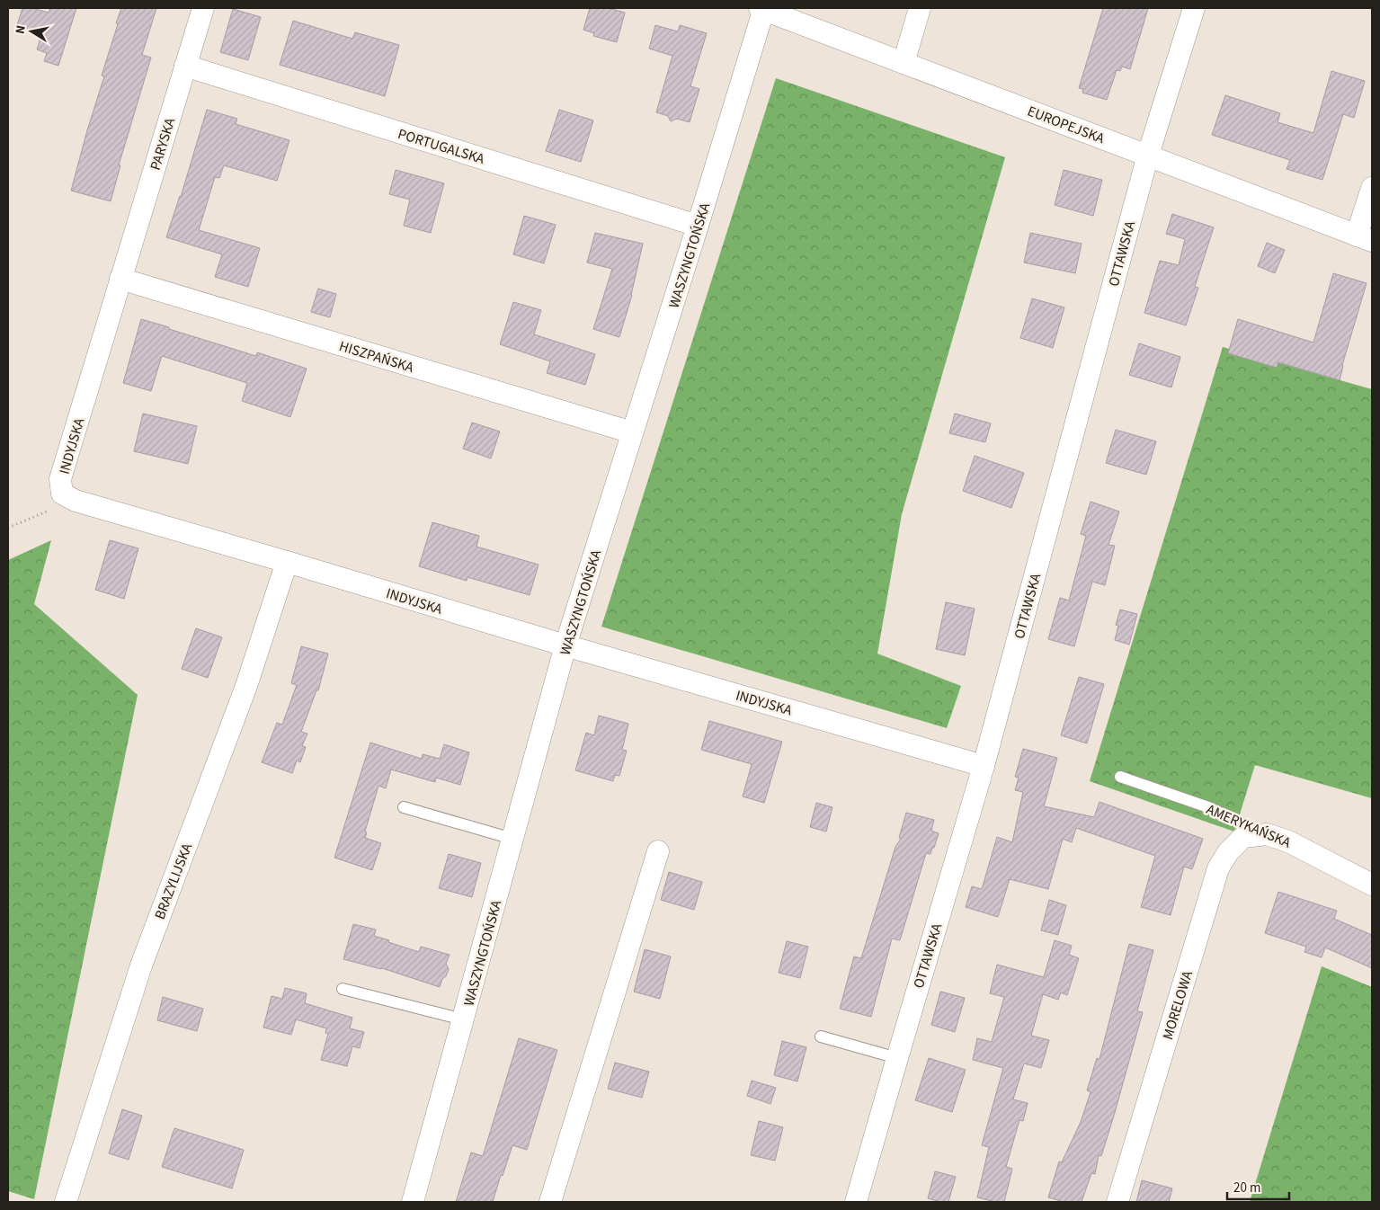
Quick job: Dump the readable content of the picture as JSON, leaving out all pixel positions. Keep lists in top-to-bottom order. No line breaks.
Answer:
{"streets":{"street":["EUROPEJSKA","PARYSKA","PORTUGALSKA","OTTAWSKA","WASZYNGTOŃSKA","HISZPAŃSKA","INDYJSKA","AMERYKAŃSKA","BRAZYLIJSKA","MORELOWA"]},"crossings":[["EUROPEJSKA","OTTAWSKA"],["EUROPEJSKA","WASZYNGTOŃSKA"],["PARYSKA","PORTUGALSKA"],["PARYSKA","HISZPAŃSKA"],["PARYSKA","INDYJSKA"],["PORTUGALSKA","WASZYNGTOŃSKA"],["OTTAWSKA","INDYJSKA"],["WASZYNGTOŃSKA","HISZPAŃSKA"],["WASZYNGTOŃSKA","INDYJSKA"],["HISZPAŃSKA","INDYJSKA"],["INDYJSKA","BRAZYLIJSKA"],["AMERYKAŃSKA","MORELOWA"]],"scale_bar":"20 m","north":"left"}
